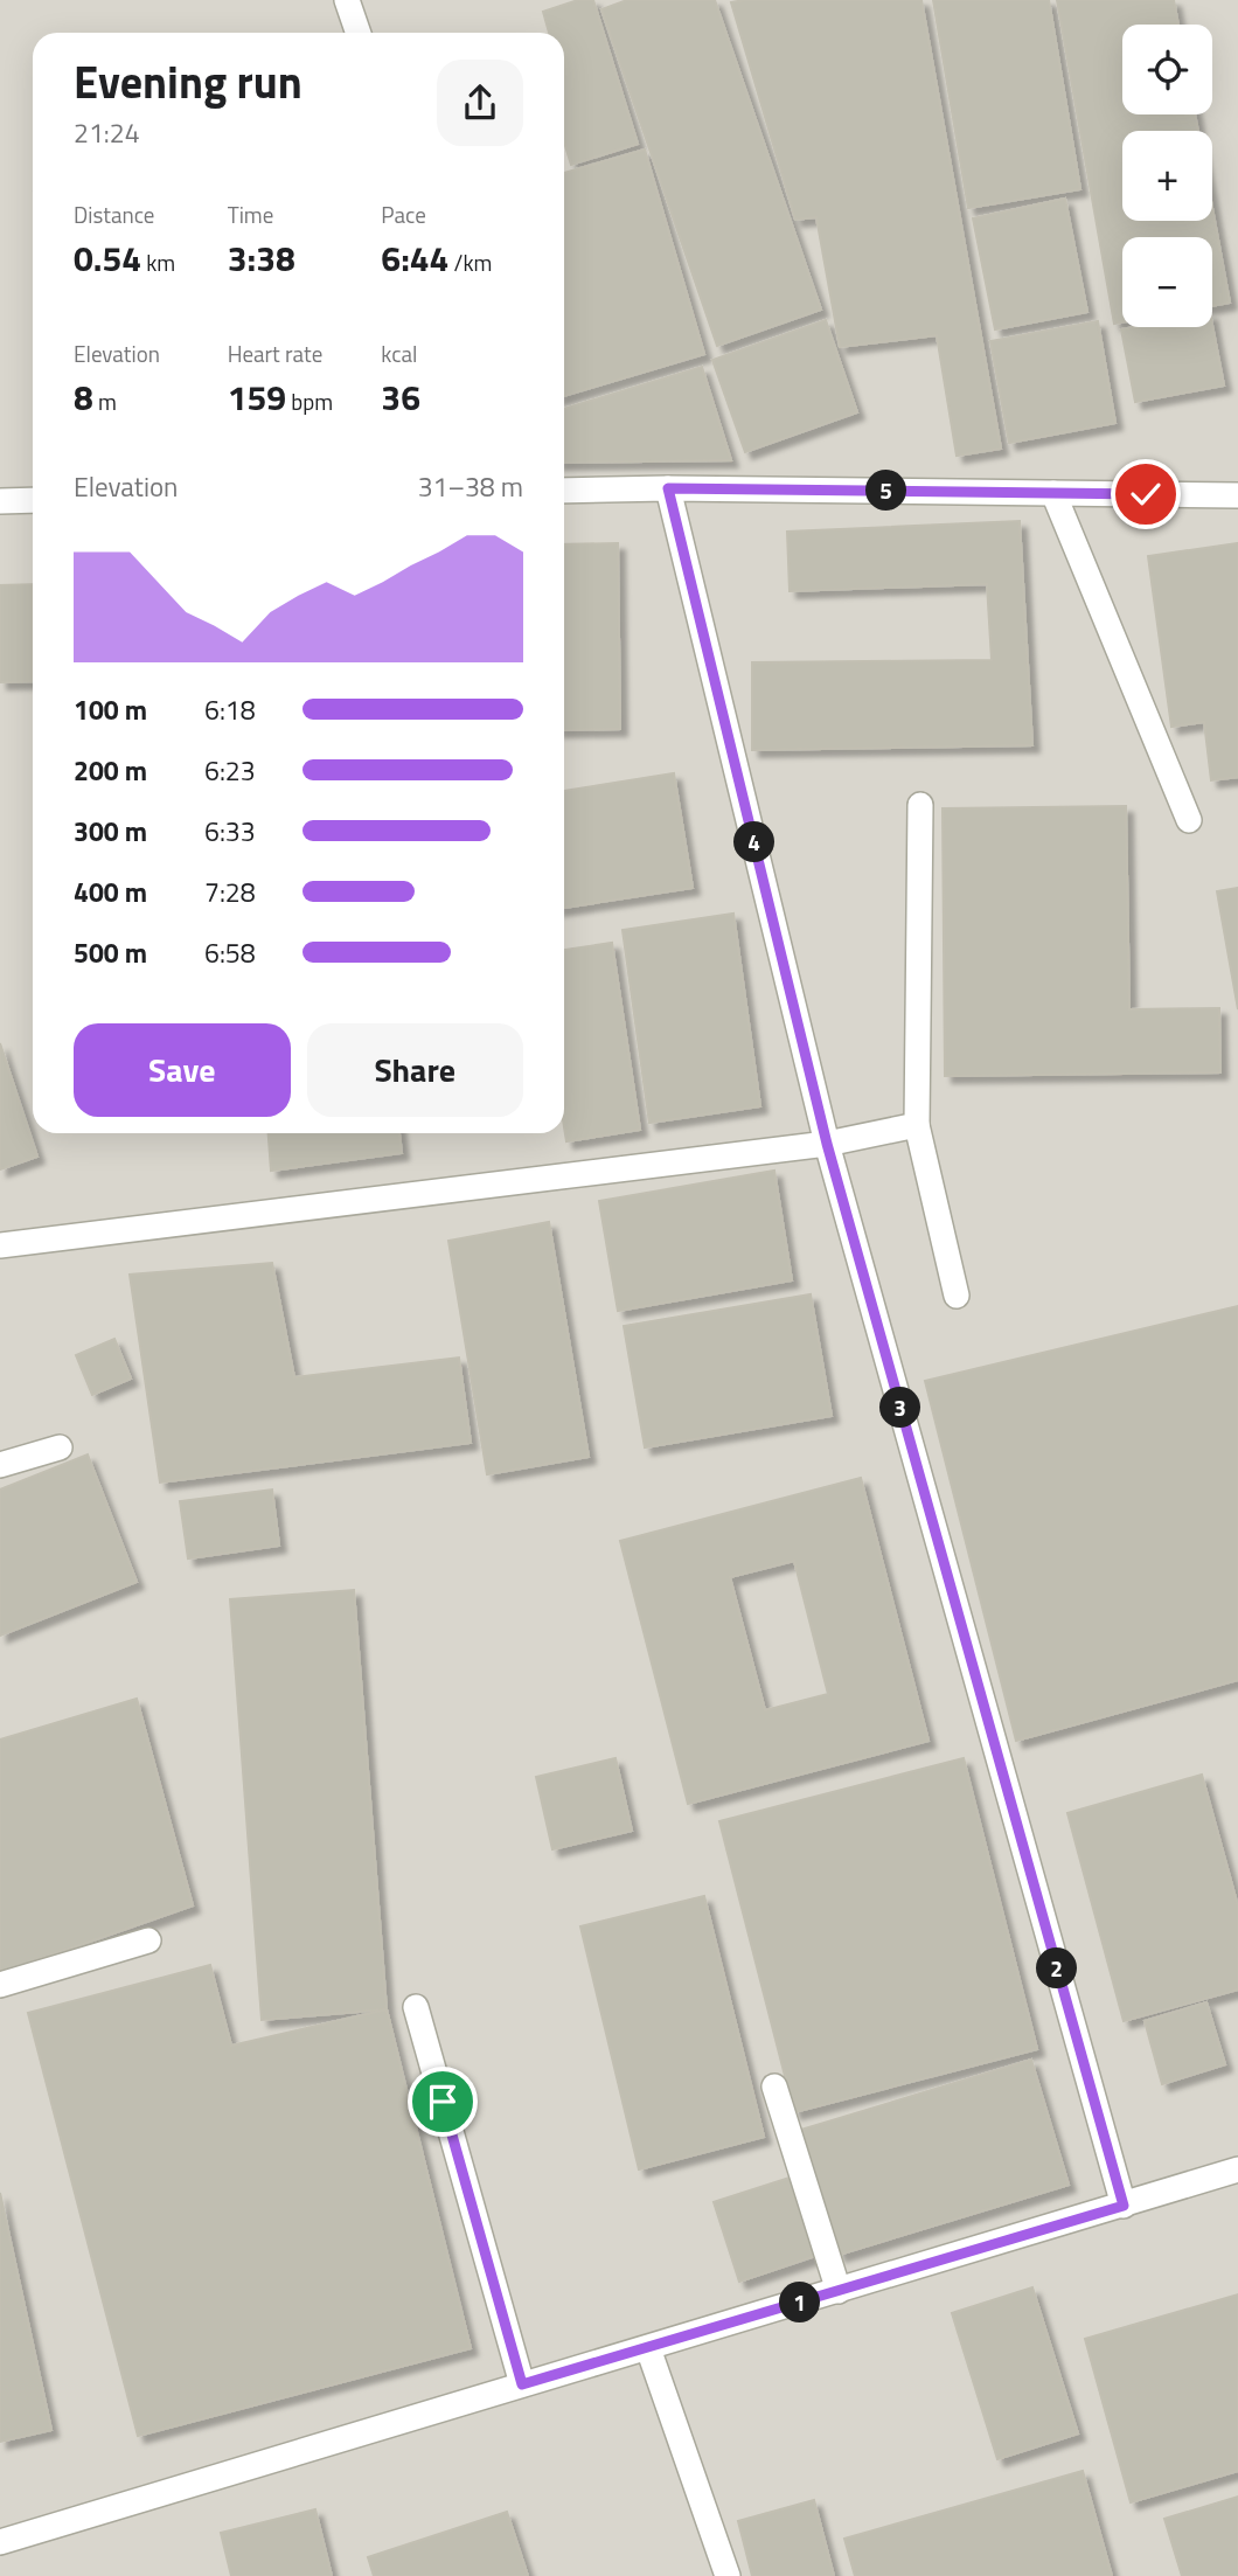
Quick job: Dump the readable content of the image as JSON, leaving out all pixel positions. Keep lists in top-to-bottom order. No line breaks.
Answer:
{"page":{"map_buttons":["+","−"],"heading":["Evening run","21:24"],"stats":[["Distance","0.54 km"],["Time","3:38"],["Pace","6:44 /km"],["Elevation","8 m"],["Heart rate","159 bpm"],["kcal","36"]],"chart":["Elevation","31–38 m"],"pins":["5","4","3","2","1"],"list":[{"name":"100 m","note":"6:18"},{"name":"200 m","note":"6:23"},{"name":"300 m","note":"6:33"},{"name":"400 m","note":"7:28"},{"name":"500 m","note":"6:58"}],"buttons":["Save","Share"]}}
